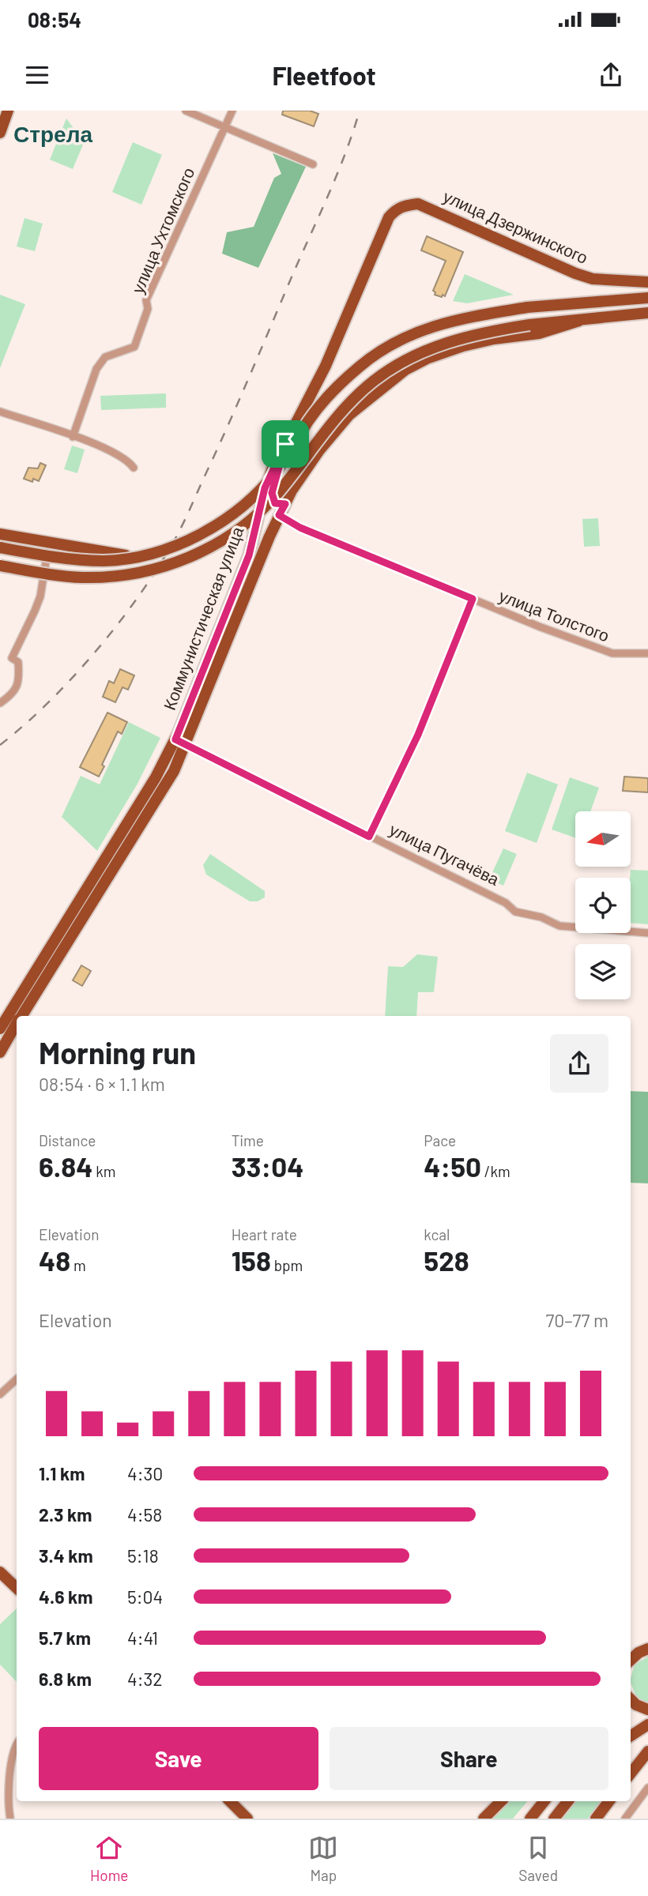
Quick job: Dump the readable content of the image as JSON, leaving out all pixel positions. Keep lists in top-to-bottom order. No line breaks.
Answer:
{"streets":{"main road":["улица Дзержинского","Коммунистическая улица"],"street":["улица Ухтомского","улица Толстого","улица Пугачёва"]},"crossings":[["улица Дзержинского","Коммунистическая улица"],["улица Толстого","Коммунистическая улица"],["Коммунистическая улица","улица Пугачёва"]],"districts":["Стрела"],"north":"left","page":{"status":"08:54","header":"Fleetfoot","heading":["Morning run","08:54 · 6 × 1.1 km"],"stats":[["Distance","6.84 km"],["Time","33:04"],["Pace","4:50 /km"],["Elevation","48 m"],["Heart rate","158 bpm"],["kcal","528"]],"chart":["Elevation","70–77 m"],"list":[{"name":"1.1 km","note":"4:30"},{"name":"2.3 km","note":"4:58"},{"name":"3.4 km","note":"5:18"},{"name":"4.6 km","note":"5:04"},{"name":"5.7 km","note":"4:41"},{"name":"6.8 km","note":"4:32"}],"buttons":["Save","Share"],"tabs":["Home","Map","Saved"]}}
